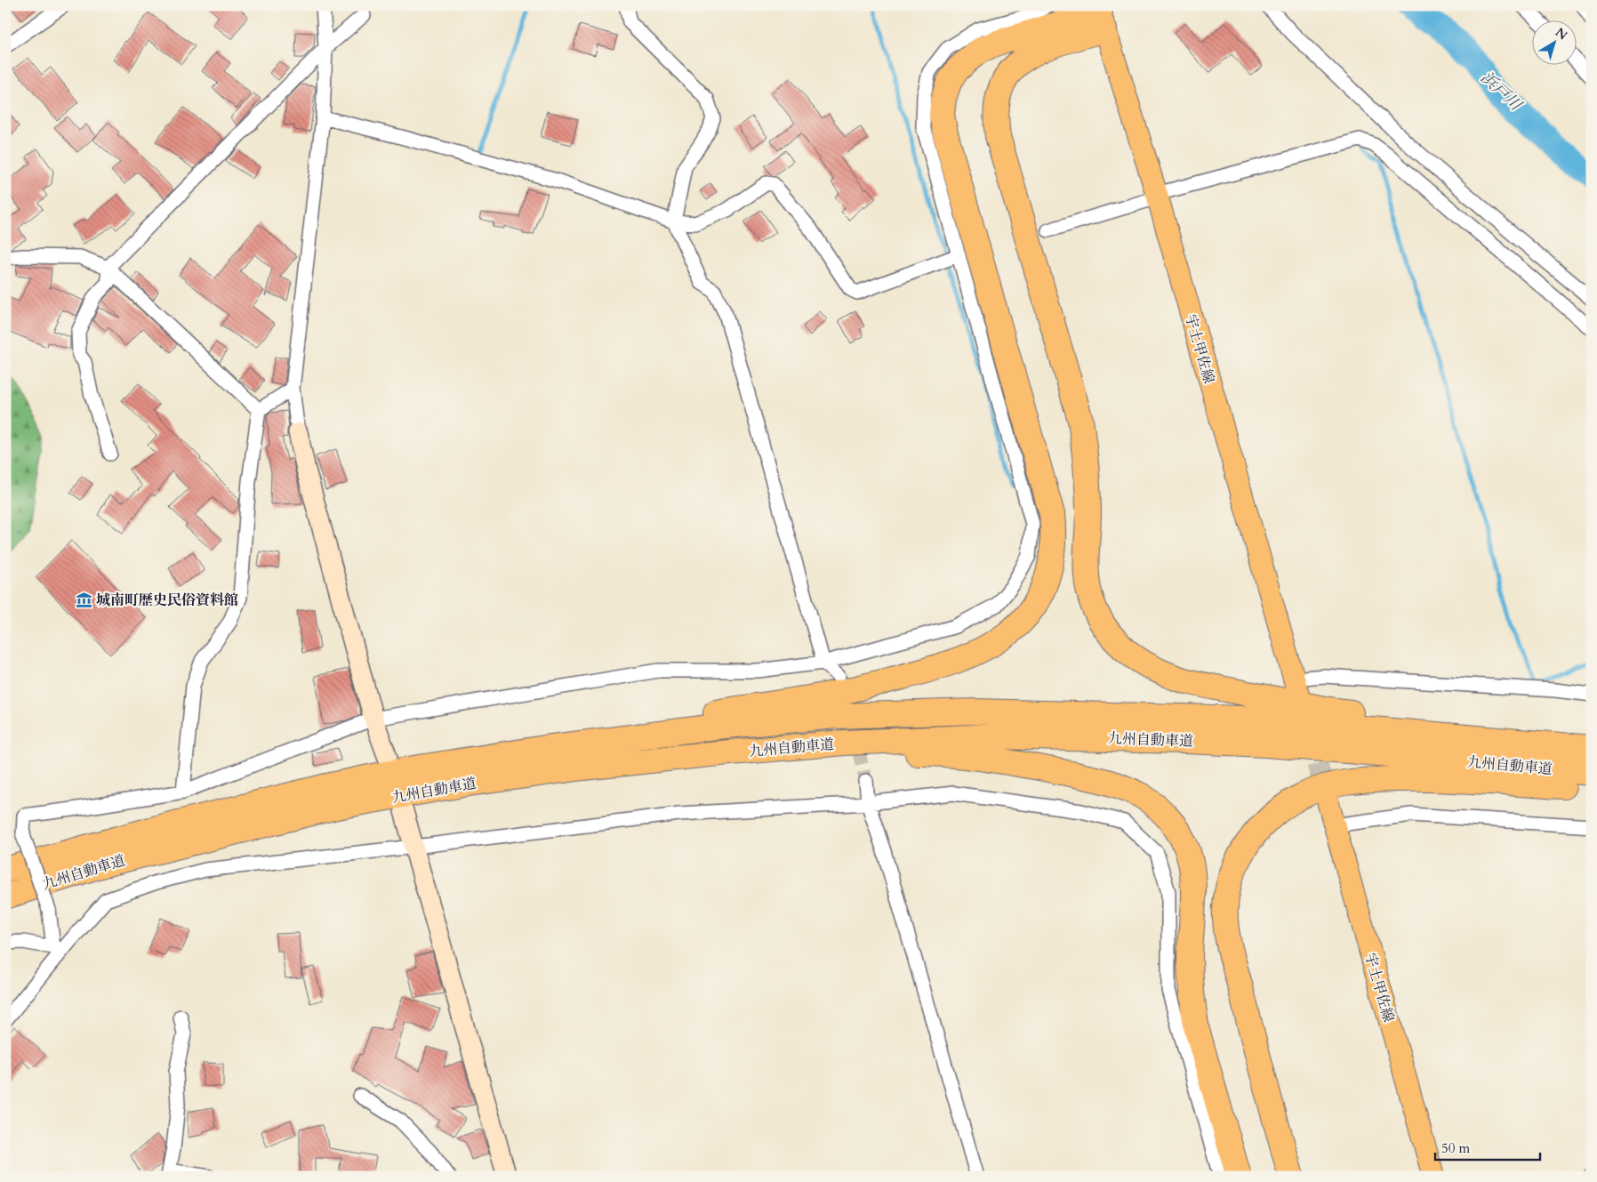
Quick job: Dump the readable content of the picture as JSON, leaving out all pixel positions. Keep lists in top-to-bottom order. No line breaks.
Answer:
{"streets":{"highway":["九州自動車道"],"main road":["宇土甲佐線"]},"water":["浜戸川"],"places":{"museum":["城南町歴史民俗資料館"]},"scale_bar":"50 m","north":"top right"}
